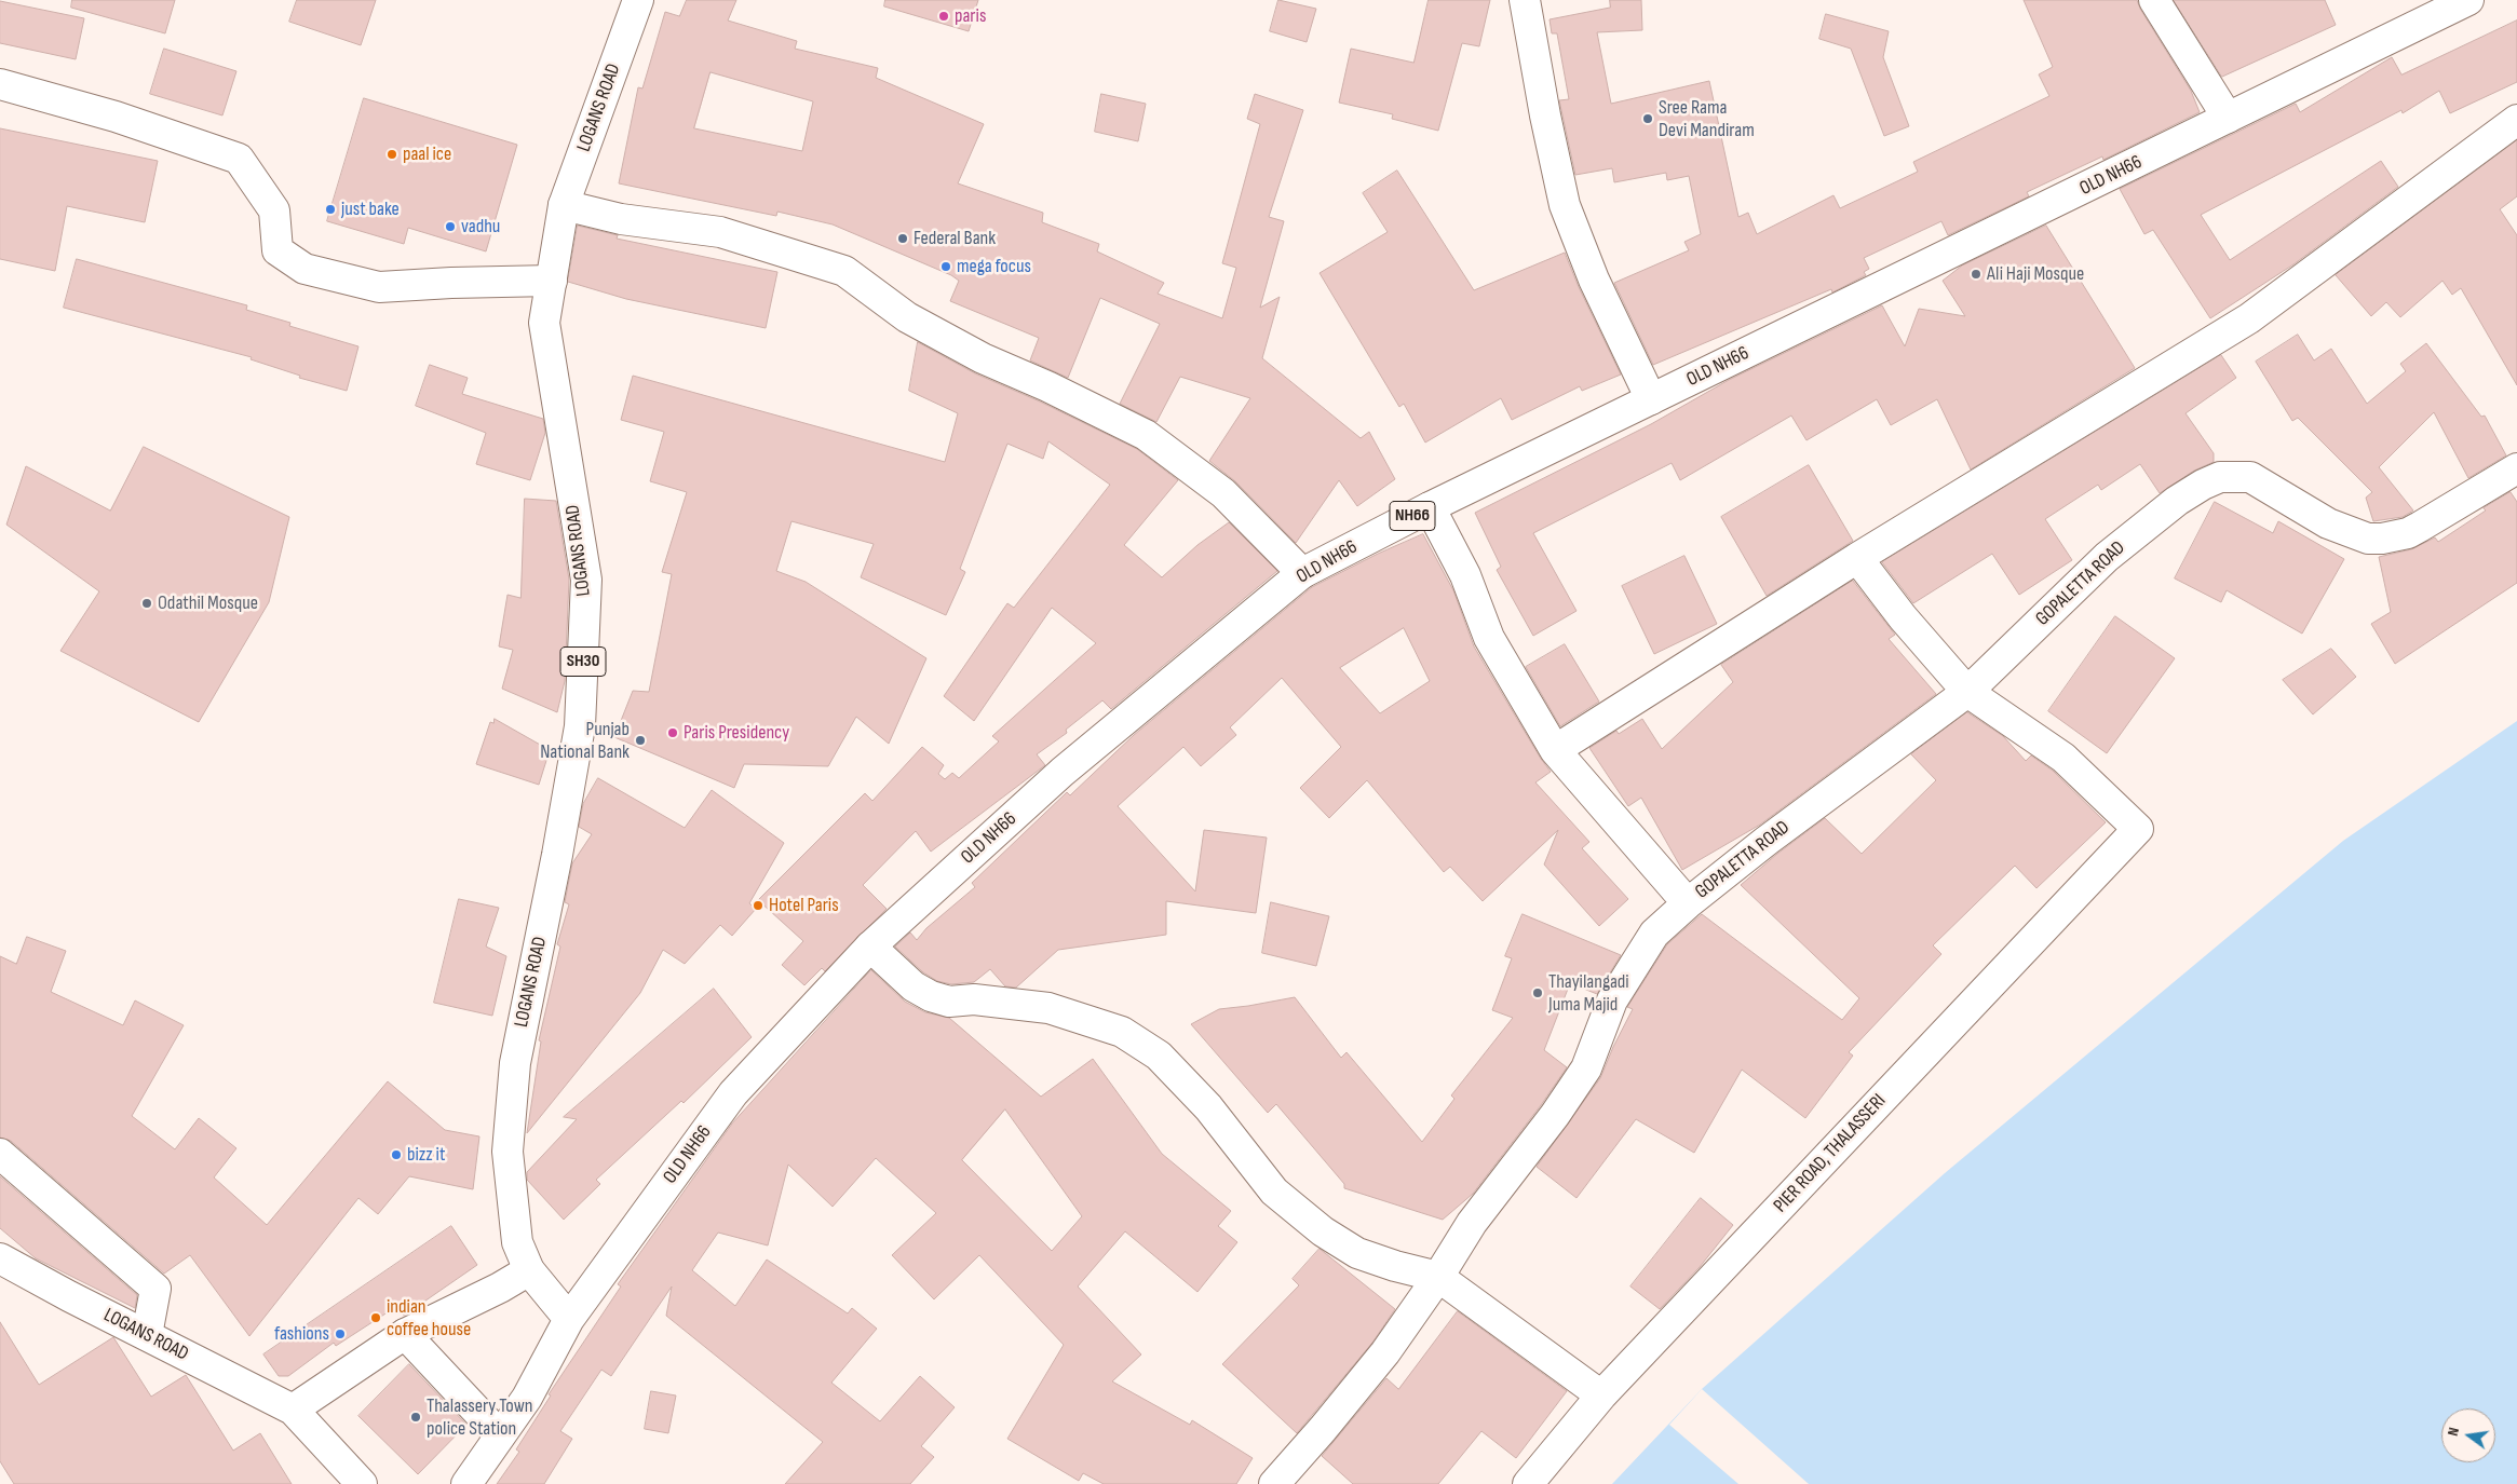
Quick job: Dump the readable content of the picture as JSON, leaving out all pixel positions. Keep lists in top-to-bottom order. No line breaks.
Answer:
{"streets":{"street":["LOGANS ROAD","OLD NH66","NH66","GOPALETTA ROAD","SH30","PIER ROAD, THALASSERI"]},"crossings":[["LOGANS ROAD","OLD NH66"],["GOPALETTA ROAD","PIER ROAD, THALASSERI"]],"places":["paris","Sree Rama Devi Mandiram","paal ice","just bake","vadhu","Federal Bank","mega focus","Ali Haji Mosque","Odathil Mosque","Paris Presidency","Punjab National Bank","Hotel Paris","Thayilangadi Juma Majid","bizz it","indian coffee house","fashions","Thalassery Town police Station"],"north":"left"}
